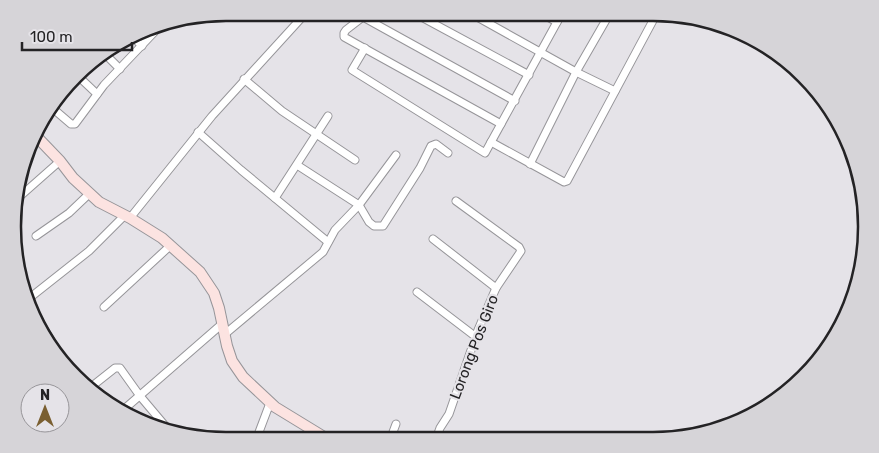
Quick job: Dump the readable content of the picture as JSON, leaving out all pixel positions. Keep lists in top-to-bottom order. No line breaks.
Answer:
{"streets":{"street":["Lorong Pos Giro"]},"scale_bar":"100 m","north":"top"}
